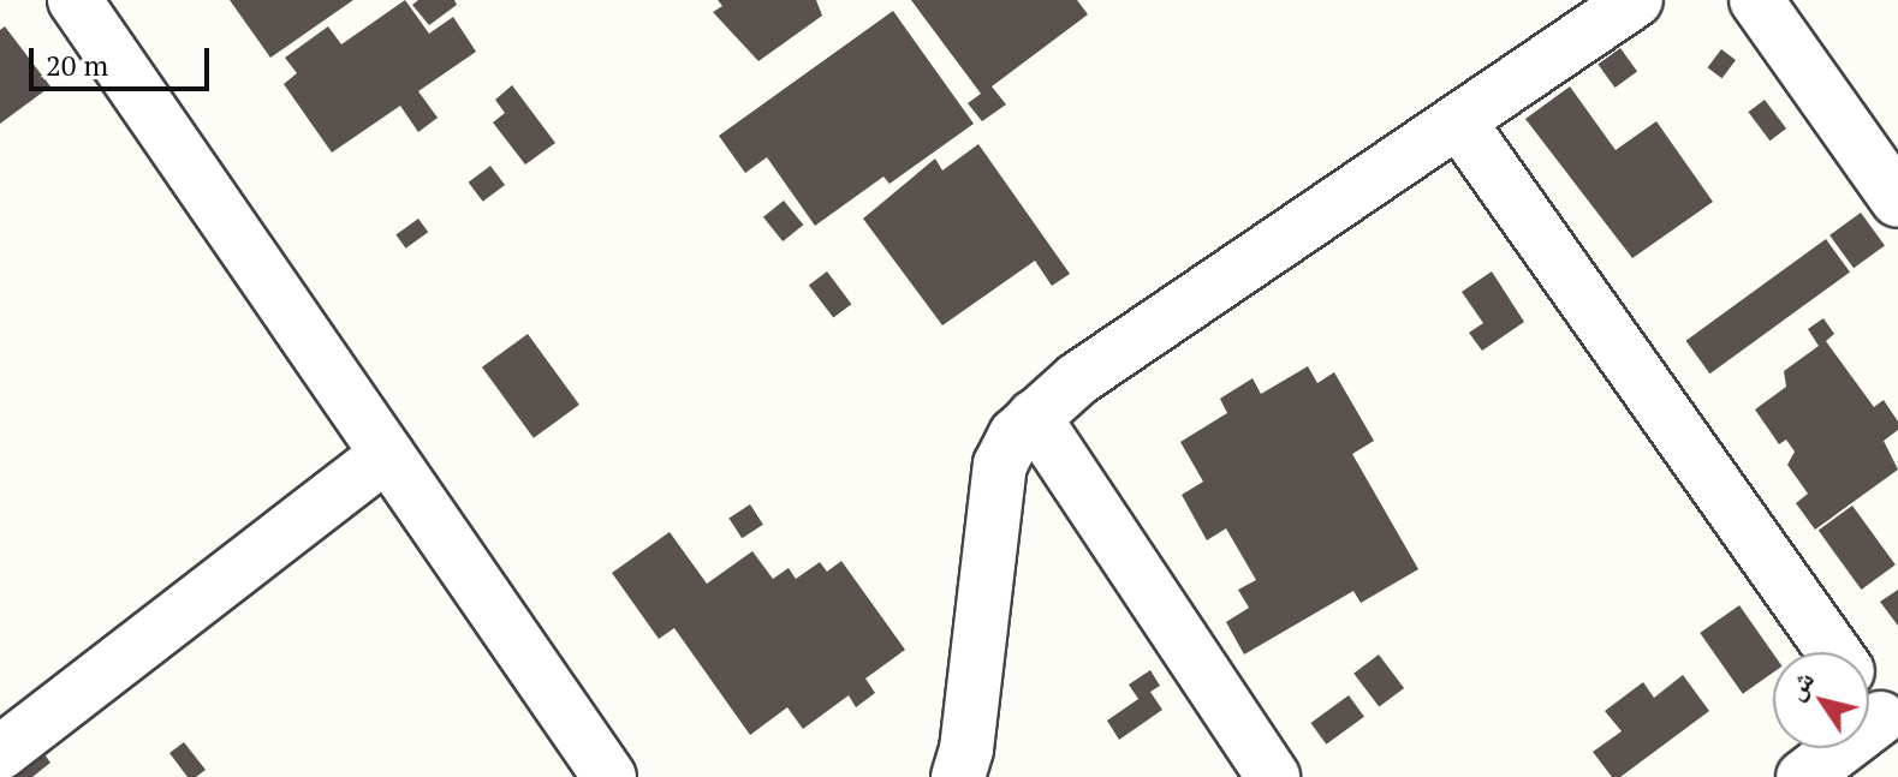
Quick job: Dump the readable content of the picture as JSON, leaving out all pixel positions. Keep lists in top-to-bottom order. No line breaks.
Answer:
{"scale_bar":"20 m","north":"top left"}
